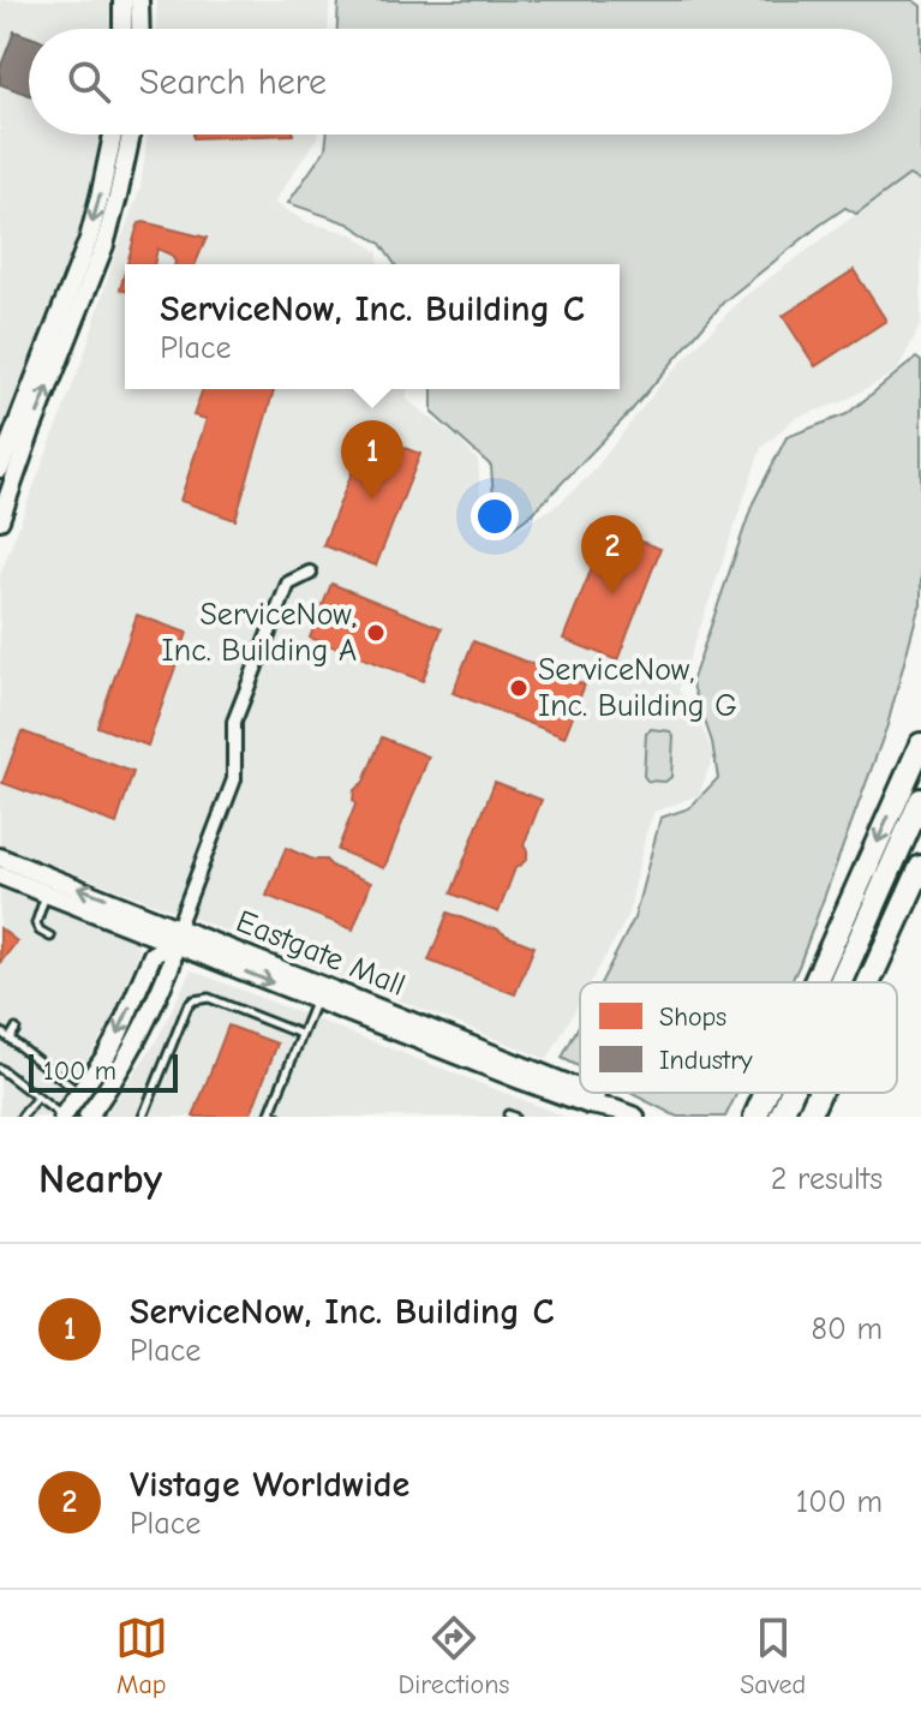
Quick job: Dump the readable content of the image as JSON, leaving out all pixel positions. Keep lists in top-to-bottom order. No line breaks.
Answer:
{"streets":{"main road":["Eastgate Mall"]},"places":["ServiceNow, Inc. Building A","ServiceNow, Inc. Building G"],"legend":["Shops","Industry"],"scale_bar":"100 m","page":{"search":"Search here","popup":["ServiceNow, Inc. Building C","Place"],"pins":["1","2"],"scale":"100 m","heading":["Nearby","2 results"],"list":[{"mark":"1","name":"ServiceNow, Inc. Building C","note":"Place","value":"80 m"},{"mark":"2","name":"Vistage Worldwide","note":"Place","value":"100 m"}],"nav":["Map","Directions","Saved"]}}
